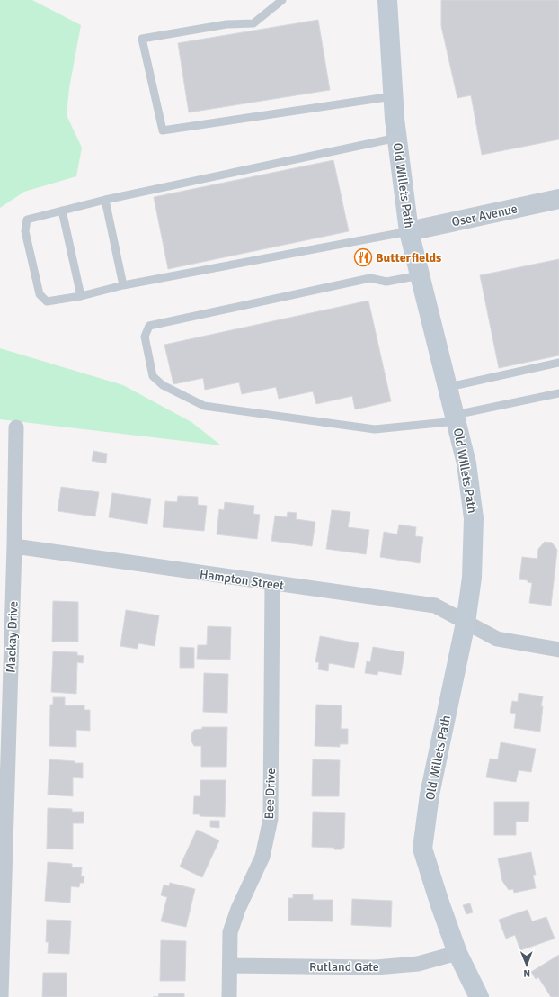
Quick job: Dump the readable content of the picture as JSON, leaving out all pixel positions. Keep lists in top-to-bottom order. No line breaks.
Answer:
{"streets":{"main road":["Old Willets Path"],"street":["Oser Avenue","Hampton Street","Mackay Drive","Bee Drive","Rutland Gate"]},"crossings":[["Old Willets Path","Oser Avenue"],["Old Willets Path","Hampton Street"],["Old Willets Path","Rutland Gate"],["Hampton Street","Mackay Drive"],["Hampton Street","Bee Drive"],["Bee Drive","Rutland Gate"]],"places":{"restaurant":["Butterfields"]},"north":"bottom"}
